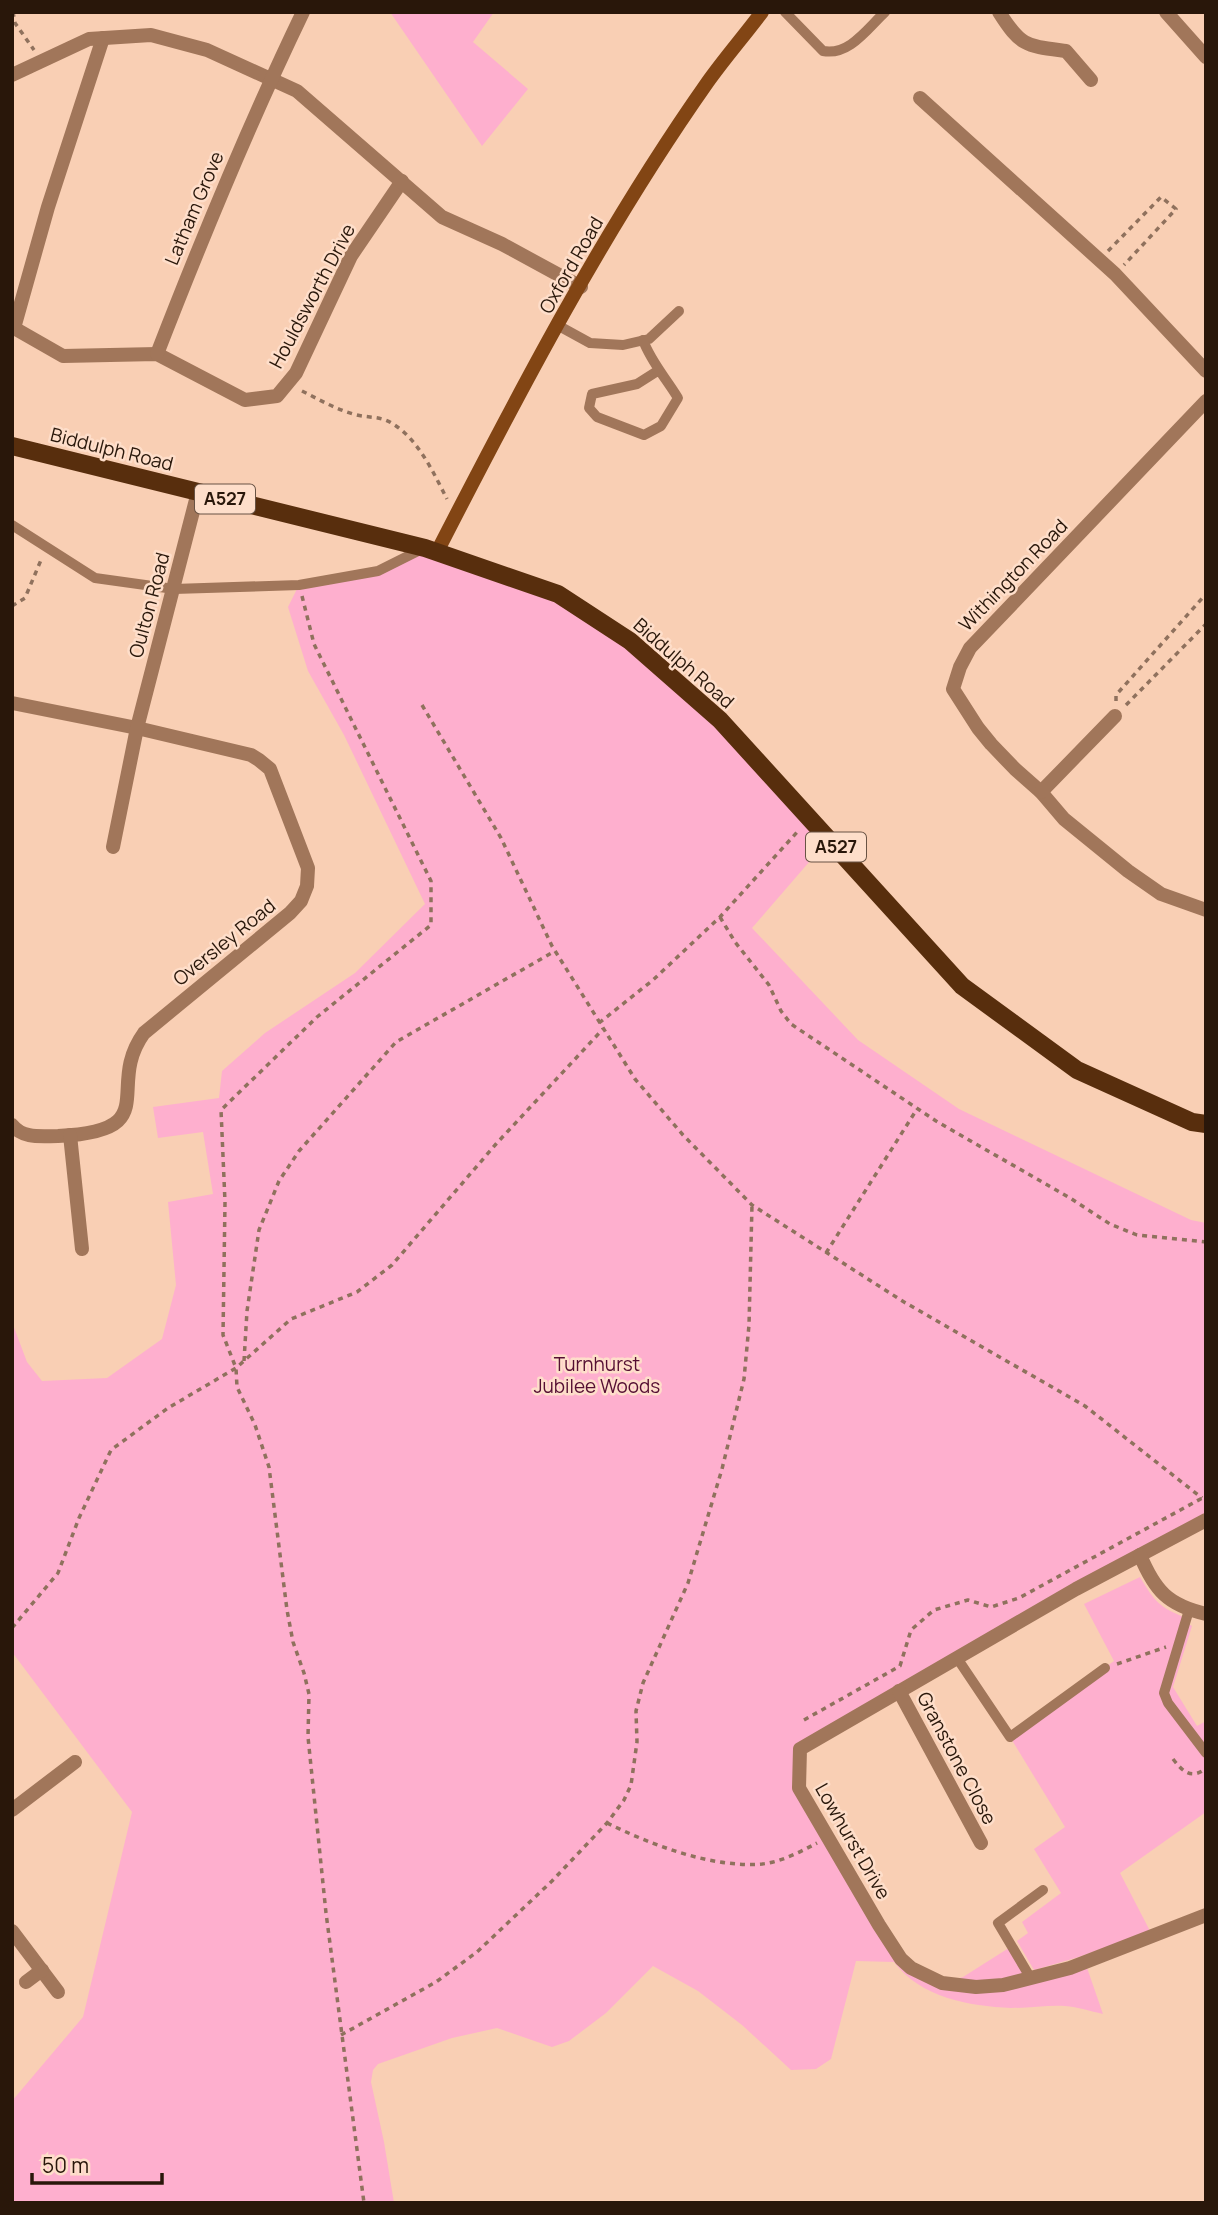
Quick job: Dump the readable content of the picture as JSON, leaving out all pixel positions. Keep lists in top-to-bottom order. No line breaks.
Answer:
{"streets":{"main road":["Biddulph Road","A527"],"street":["Latham Grove","Oxford Road","Houldsworth Drive","Withington Road","Oulton Road","Oversley Road","Granstone Close","Lowhurst Drive"]},"crossings":[["Latham Grove","Houldsworth Drive"],["Oxford Road","Biddulph Road"],["Biddulph Road","Oulton Road"],["Oulton Road","Oversley Road"],["Granstone Close","Lowhurst Drive"]],"parks":["Turnhurst Jubilee Woods"],"scale_bar":"50 m"}
